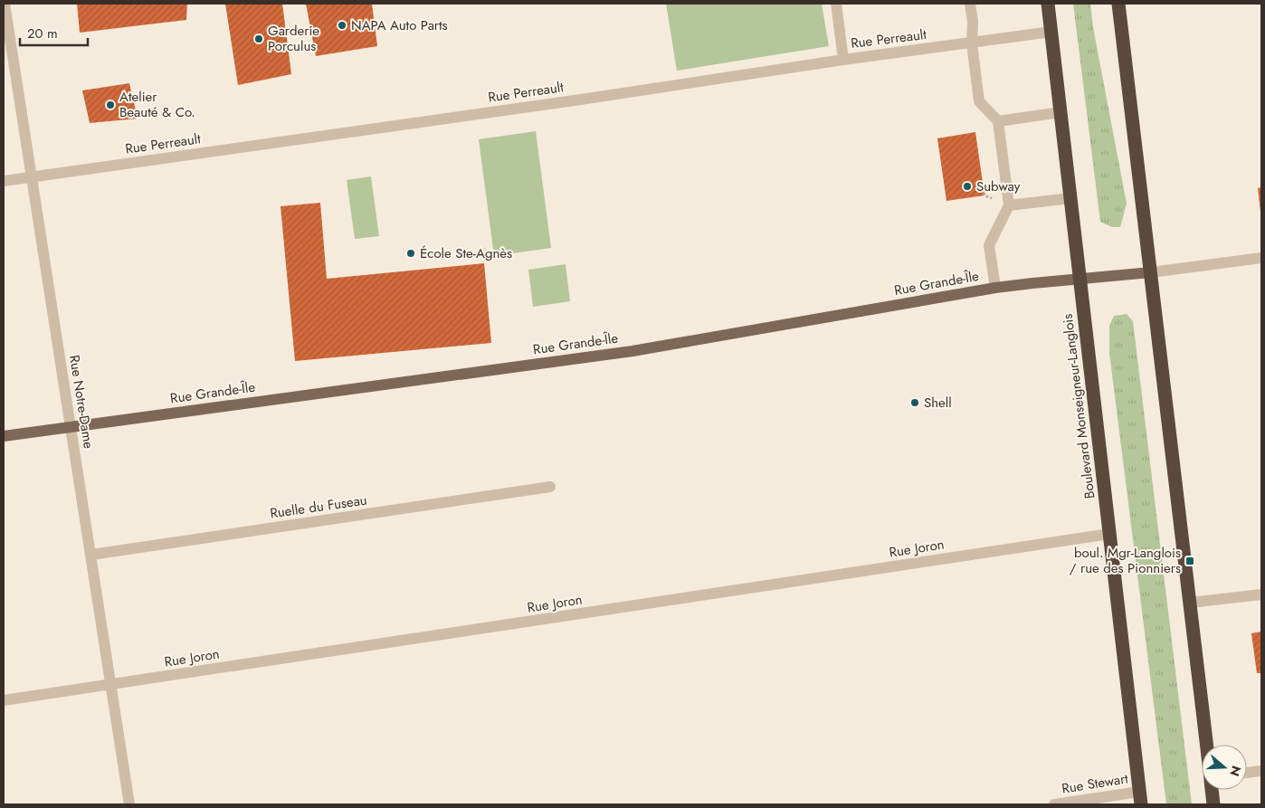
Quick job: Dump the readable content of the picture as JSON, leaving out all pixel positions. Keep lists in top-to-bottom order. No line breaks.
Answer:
{"streets":{"highway":["Boulevard Monseigneur-Langlois"],"main road":["Rue Grande-Île"],"street":["Rue Perreault","Rue Notre-Dame","Ruelle du Fuseau","Rue Joron","Rue Stewart"]},"crossings":[["Rue Perreault","Rue Notre-Dame"],["Rue Perreault","Boulevard Monseigneur-Langlois"],["Rue Grande-Île","Rue Notre-Dame"],["Rue Grande-Île","Boulevard Monseigneur-Langlois"],["Rue Notre-Dame","Ruelle du Fuseau"],["Rue Notre-Dame","Rue Joron"],["Boulevard Monseigneur-Langlois","Rue Joron"],["Boulevard Monseigneur-Langlois","Rue Stewart"]],"places":{"other":["NAPA Auto Parts","Garderie Porculus","Atelier Beauté & Co.","Subway","École Ste-Agnès","Shell"],"transit":["boul. Mgr-Langlois / rue des Pionniers"]},"scale_bar":"20 m","north":"right"}
